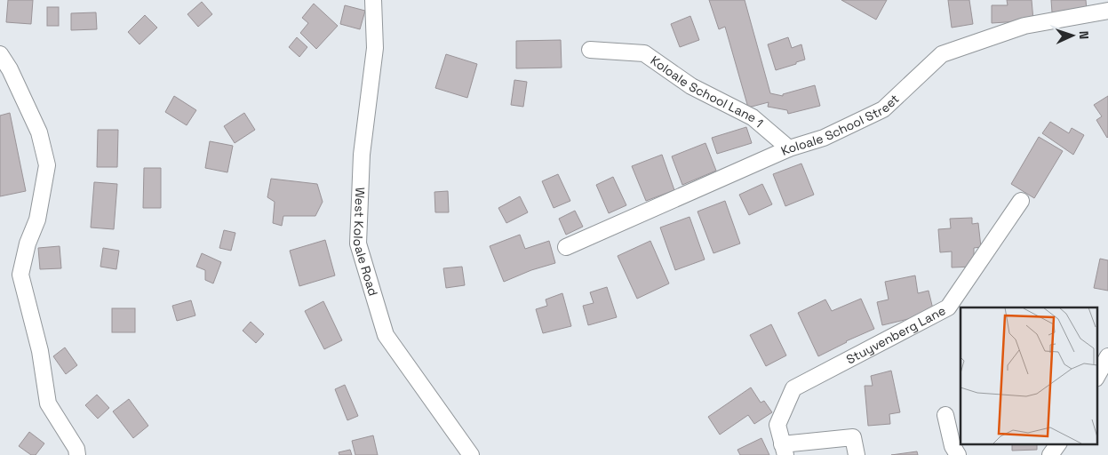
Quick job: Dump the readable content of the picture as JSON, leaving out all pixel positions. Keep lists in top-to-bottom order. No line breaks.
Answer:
{"streets":{"street":["Koloale School Lane 1","Koloale School Street","West Koloale Road","Stuyvenberg Lane"]},"crossings":[["Koloale School Lane 1","Koloale School Street"]],"north":"right"}
